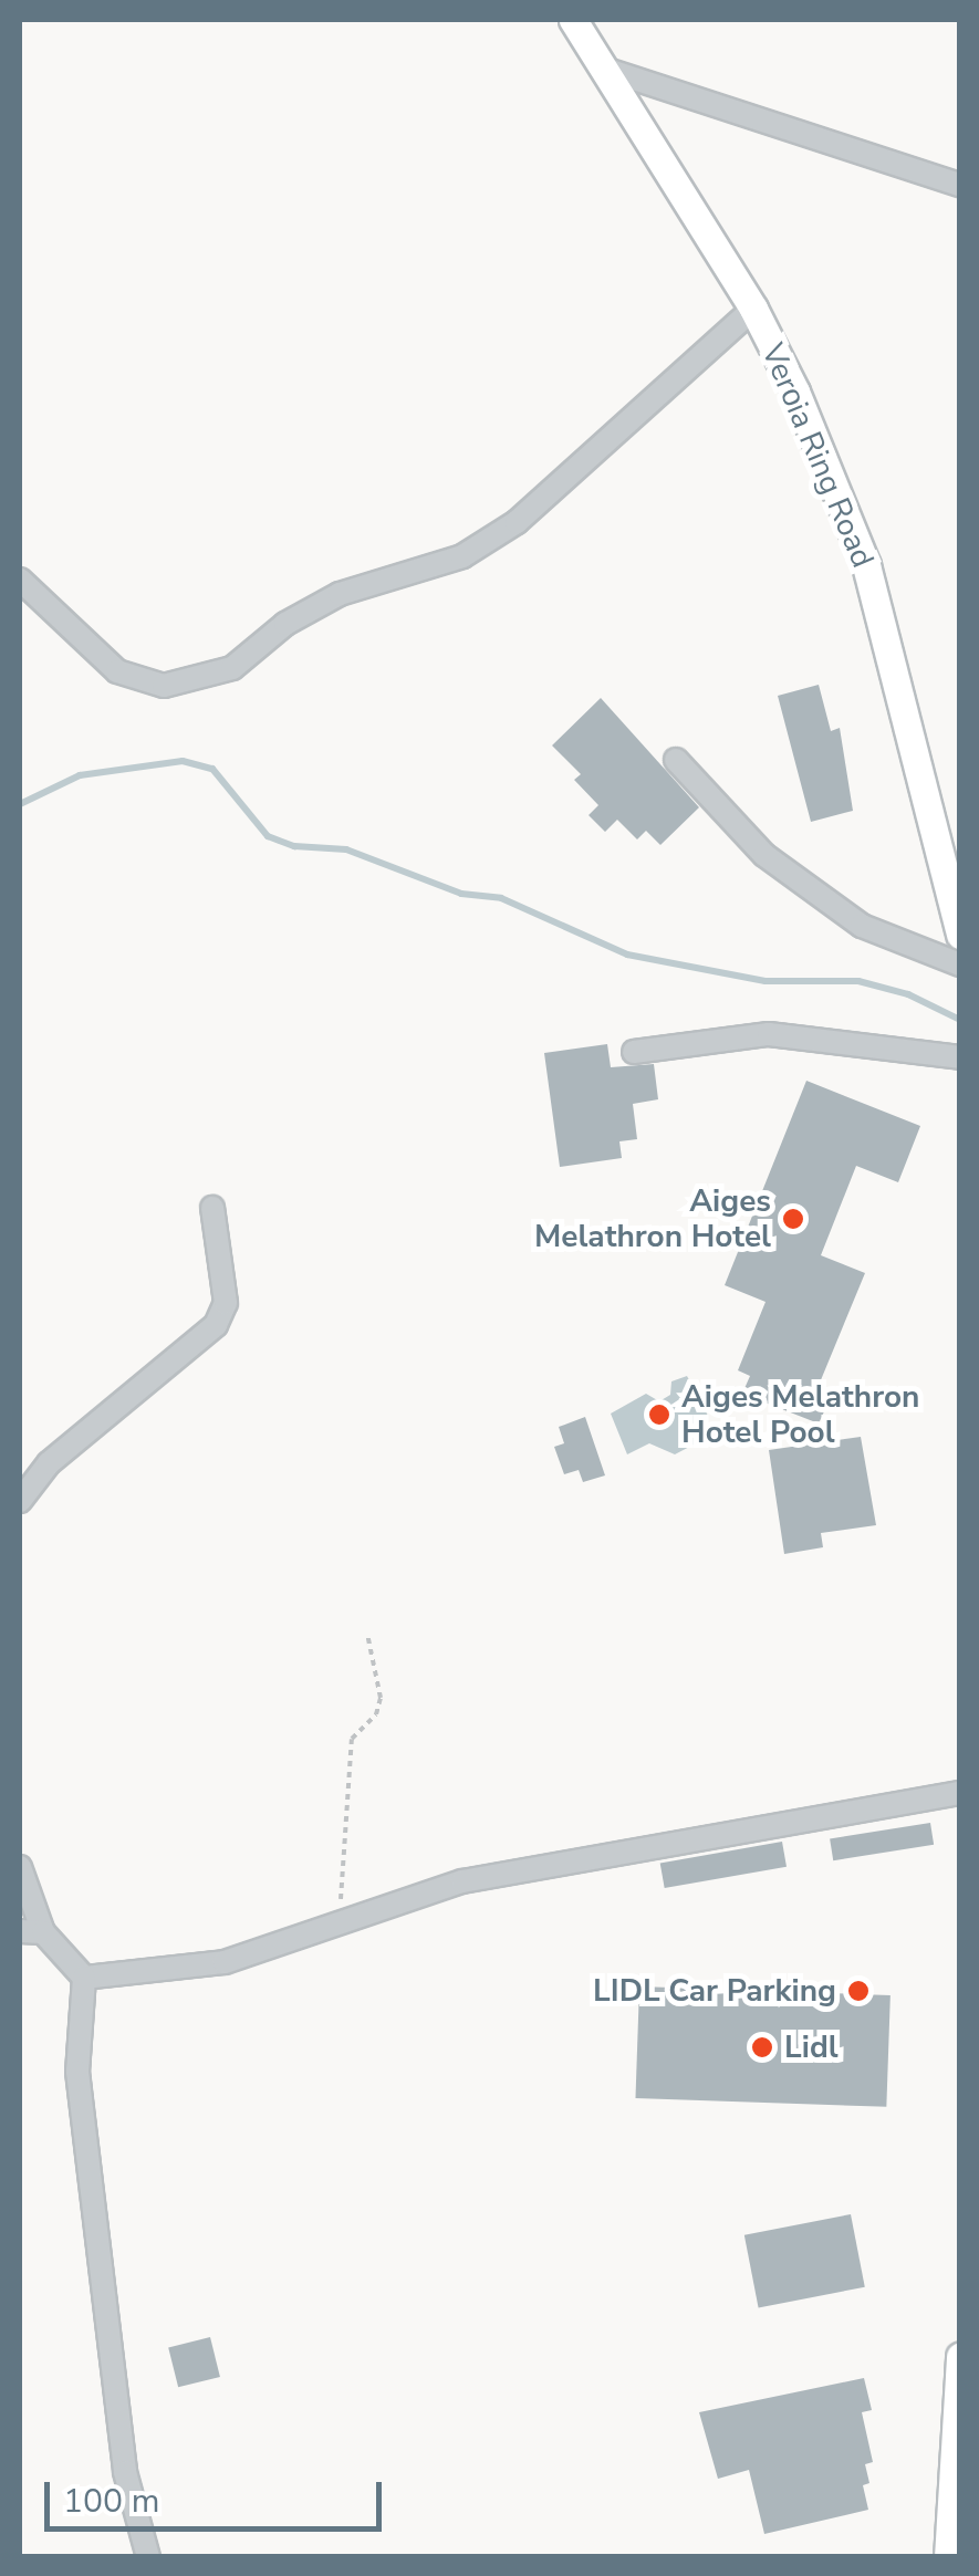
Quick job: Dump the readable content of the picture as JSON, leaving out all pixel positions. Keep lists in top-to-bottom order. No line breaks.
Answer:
{"streets":{"main road":["Verοia Ring Road"]},"places":["Aiges Melathron Hotel","Aiges Melathron Hotel Pool","LIDL Car Parking","Lidl"],"scale_bar":"100 m"}
